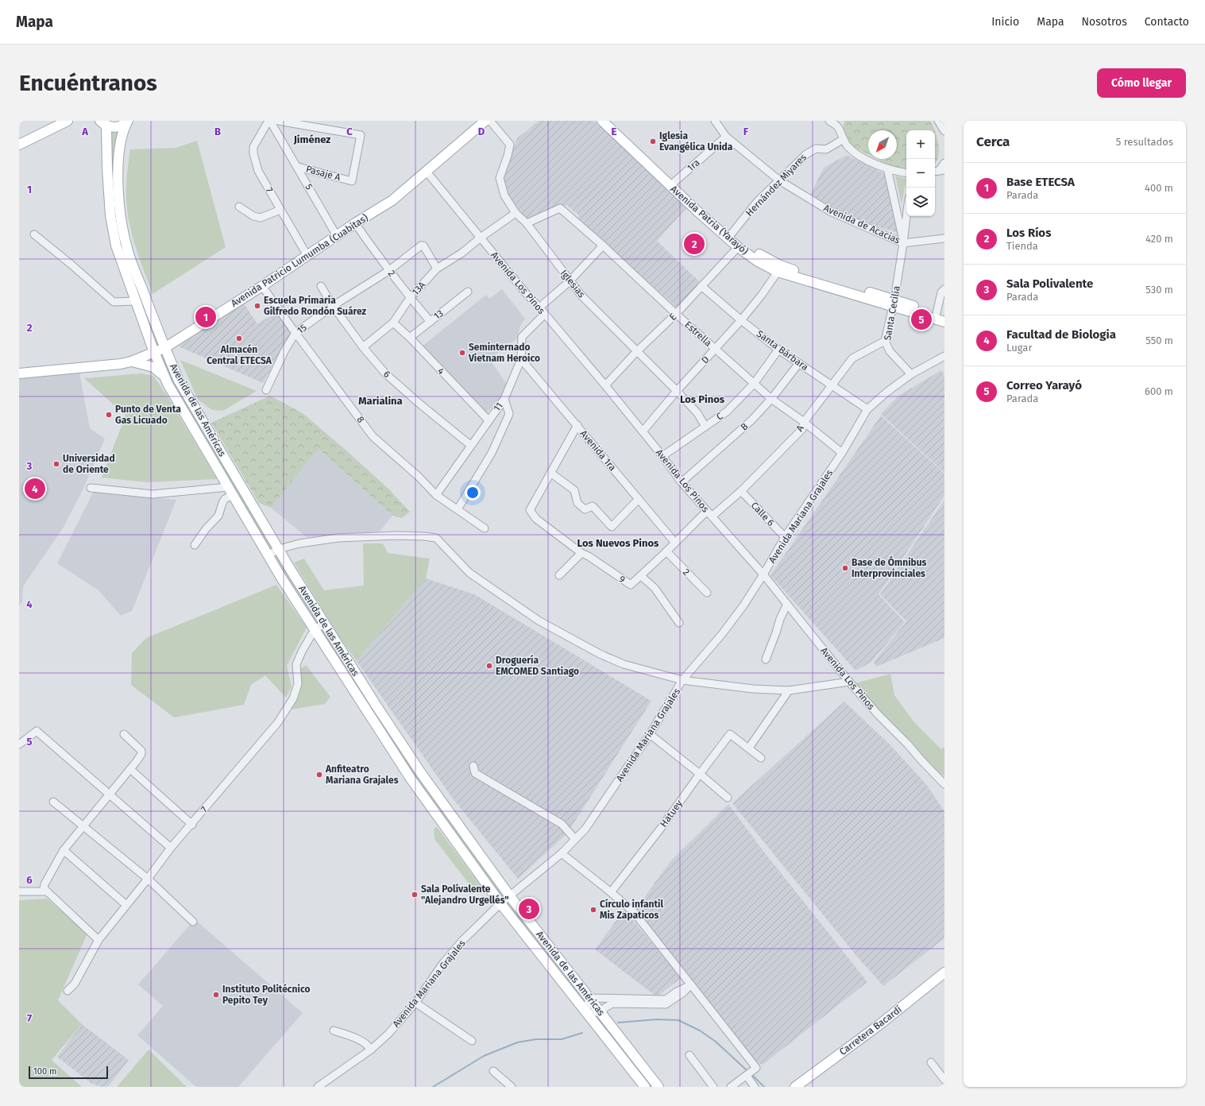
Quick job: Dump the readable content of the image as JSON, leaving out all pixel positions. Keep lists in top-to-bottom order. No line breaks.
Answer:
{"streets":{"main road":["Avenida Patria (Yarayó)","Avenida Patricio Lumumba (Cuabitas)","Avenida de las Américas","Carretera Bacardí"],"street":["1ra","Pasaje A","Hernández Miyares","5","7","Avenida de Acacias","2","Avenida Los Pinos","Iglesias","13A","Santa Cecilia","13","E","15","Estrella","Santa Bárbara","D","4","6","11","C","8","B","A","Avenida 1ra","Calle 6","Avenida Mariana Grajales","9","Hatuey"]},"crossings":[["1ra","Avenida Patria (Yarayó)"],["1ra","Avenida de Acacias"],["Pasaje A","5"],["Hernández Miyares","Avenida Patria (Yarayó)"],["Hernández Miyares","Avenida de Acacias"],["5","7"],["5","Avenida Patricio Lumumba (Cuabitas)"],["7","Avenida Patricio Lumumba (Cuabitas)"],["7","Avenida de las Américas"],["Avenida Patria (Yarayó)","Santa Cecilia"],["Avenida Patria (Yarayó)","E"],["Avenida Patria (Yarayó)","D"],["Avenida de Acacias","Santa Cecilia"],["Avenida Patricio Lumumba (Cuabitas)","2"],["Avenida Patricio Lumumba (Cuabitas)","Avenida Los Pinos"],["Avenida Patricio Lumumba (Cuabitas)","Avenida de las Américas"],["Avenida Patricio Lumumba (Cuabitas)","8"],["2","13A"],["2","13"],["2","15"],["2","9"],["Avenida Los Pinos","13A"],["Avenida Los Pinos","E"],["Avenida Los Pinos","D"],["Avenida Los Pinos","11"],["Avenida Los Pinos","C"],["Avenida Los Pinos","B"],["Avenida Los Pinos","A"],["Avenida Los Pinos","Avenida Mariana Grajales"],["Avenida Los Pinos","9"],["Iglesias","E"],["Iglesias","Estrella"],["Iglesias","D"],["Iglesias","C"],["13A","15"],["13A","4"],["13A","6"],["Santa Cecilia","A"],["Santa Cecilia","Avenida Mariana Grajales"],["13","4"],["E","Estrella"],["E","Santa Bárbara"],["15","6"],["15","8"],["Estrella","D"],["Estrella","C"],["Estrella","B"],["Estrella","A"],["Estrella","Avenida Mariana Grajales"],["Santa Bárbara","D"],["Santa Bárbara","C"],["Santa Bárbara","B"],["Santa Bárbara","A"],["Santa Bárbara","Avenida Mariana Grajales"],["4","11"],["6","11"],["11","8"],["11","Avenida 1ra"],["Avenida de las Américas","Avenida Mariana Grajales"],["A","Calle 6"],["A","9"],["Avenida 1ra","9"],["Calle 6","Avenida Mariana Grajales"]],"districts":["Jiménez","Los Pinos","Marialina","Los Nuevos Pinos"],"places":["Iglesia Evangélica Unida","Escuela Primaria Gilfredo Rondón Suárez","Almacén Central ETECSA","Seminternado Vietnam Heroico","Punto de Venta Gas Licuado","Universidad de Oriente","Base de Ómnibus Interprovinciales","Droguería EMCOMED Santiago","Anfiteatro Mariana Grajales","Sala Polivalente \"Alejandro Urgellés\"","Círculo infantil Mis Zapaticos","Instituto Politécnico Pepito Tey"],"scale_bar":"100 m","north":"bottom left","page":{"header":"Mapa","nav":["Inicio","Mapa","Nosotros","Contacto"],"buttons":"Cómo llegar","title":"Encuéntranos","heading":["Cerca","5 resultados"],"map_buttons":["+","−"],"list":[{"mark":"1","name":"Base ETECSA","note":"Parada","value":"400 m"},{"mark":"2","name":"Los Ríos","note":"Tienda","value":"420 m"},{"mark":"3","name":"Sala Polivalente","note":"Parada","value":"530 m"},{"mark":"4","name":"Facultad de Biologia","note":"Lugar","value":"550 m"},{"mark":"5","name":"Correo Yarayó","note":"Parada","value":"600 m"}],"pins":["2","1","5","4","3"],"scale":"100 m"},"grid":{"columns":["A","B","C","D","E","F"],"rows":["1","2","3","4","5","6","7"]}}
